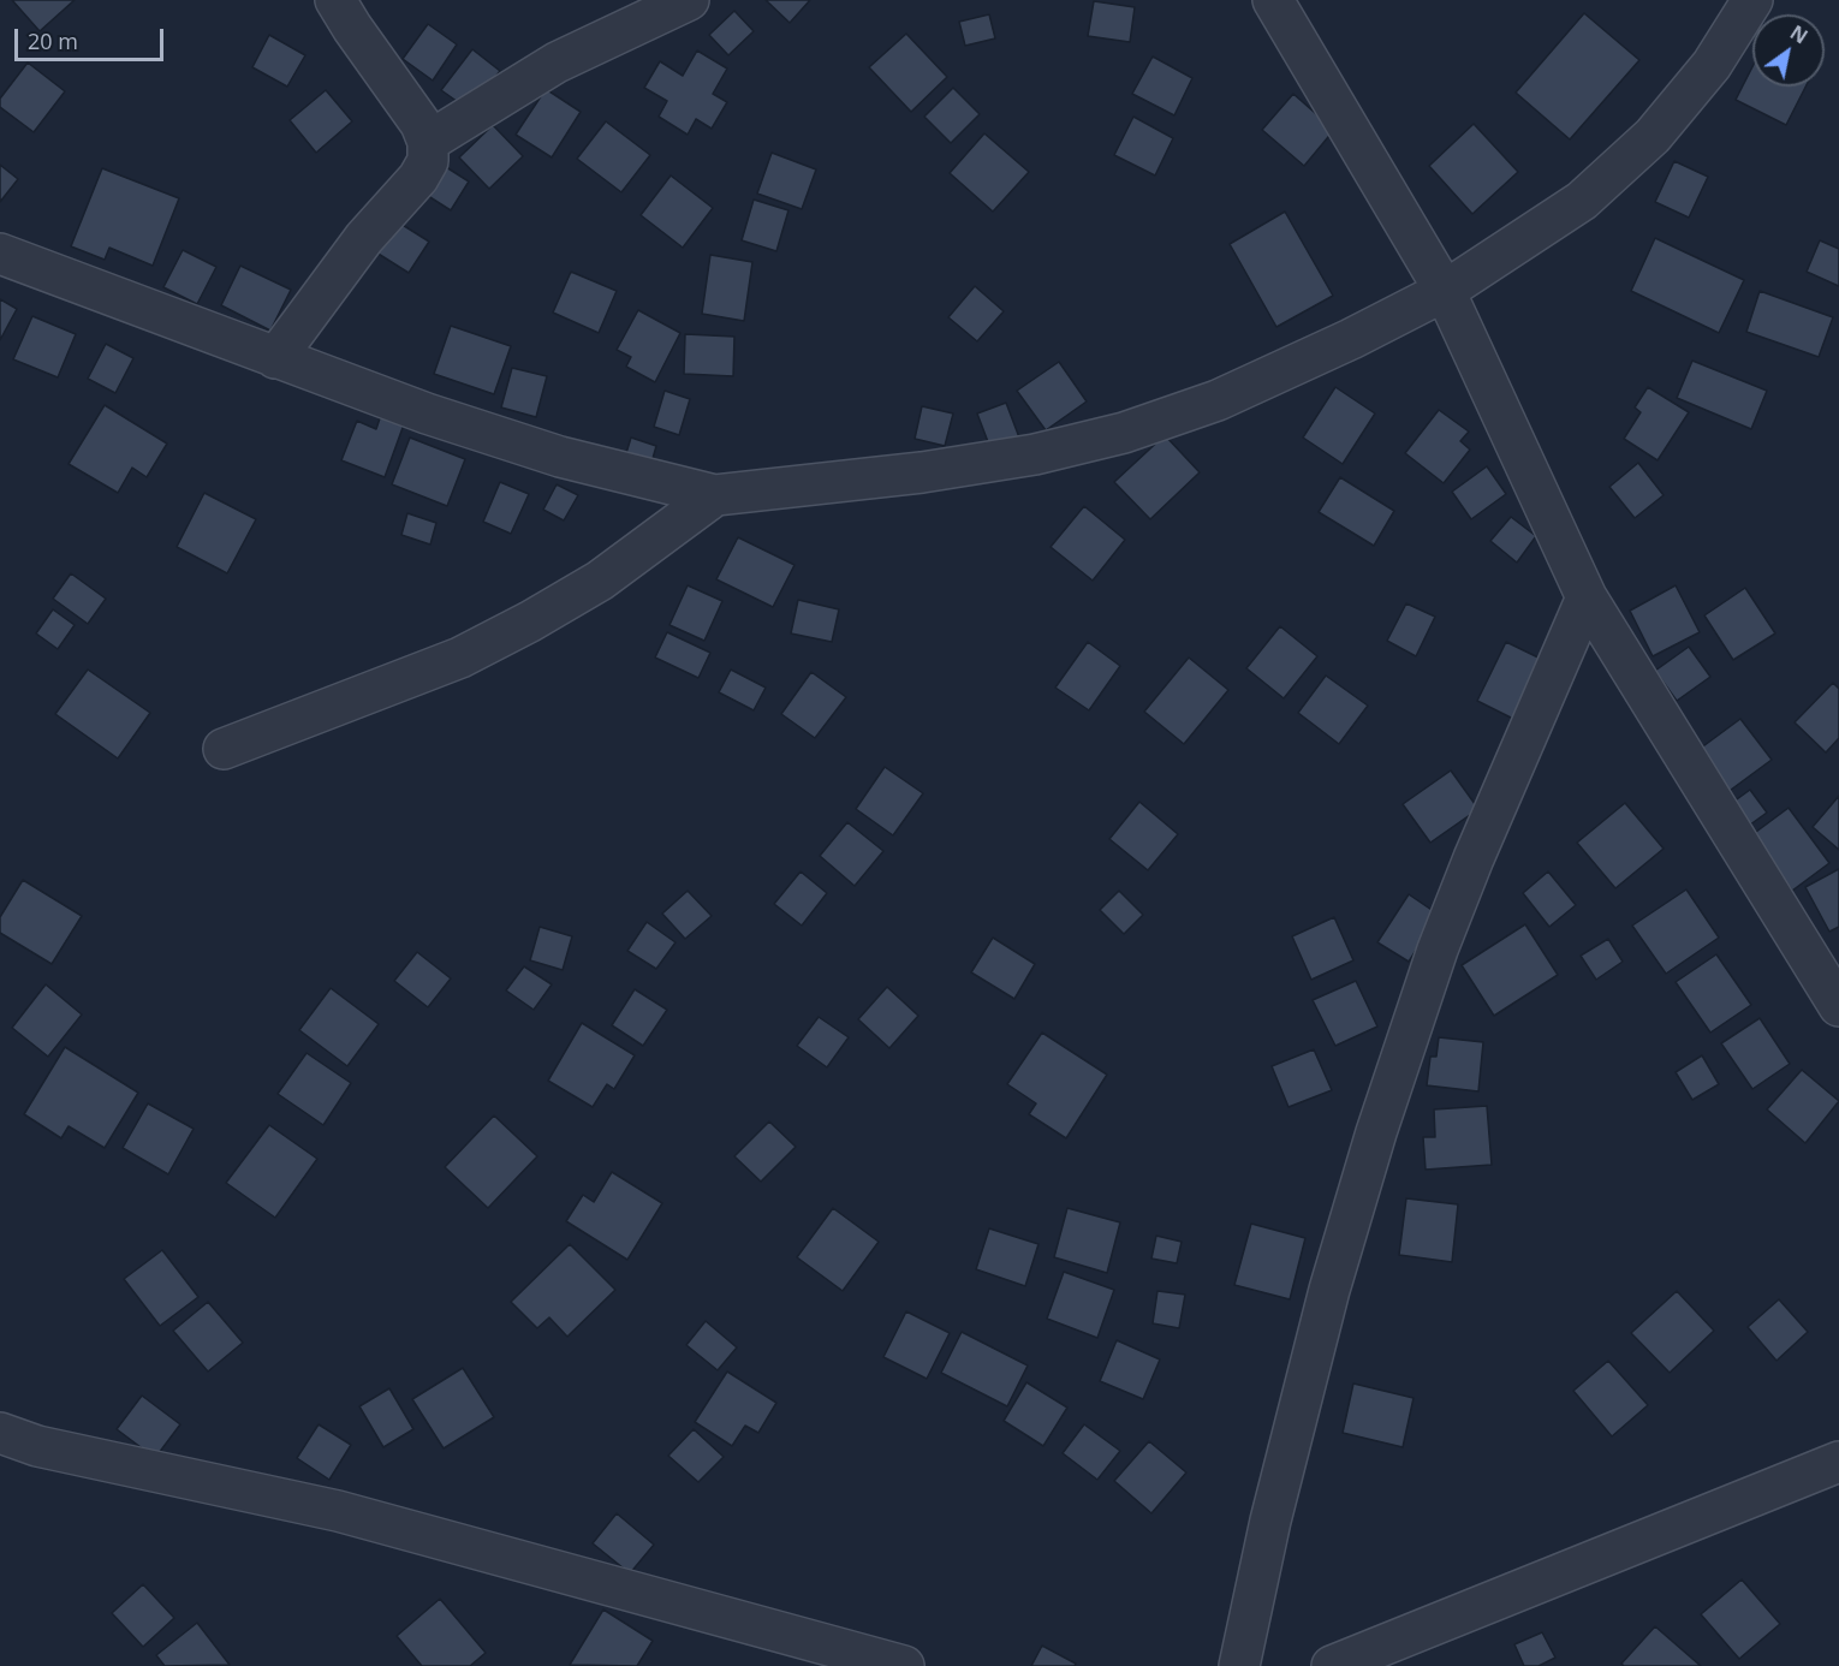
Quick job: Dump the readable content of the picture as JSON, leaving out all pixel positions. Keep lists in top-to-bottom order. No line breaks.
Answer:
{"scale_bar":"20 m","north":"top right"}
